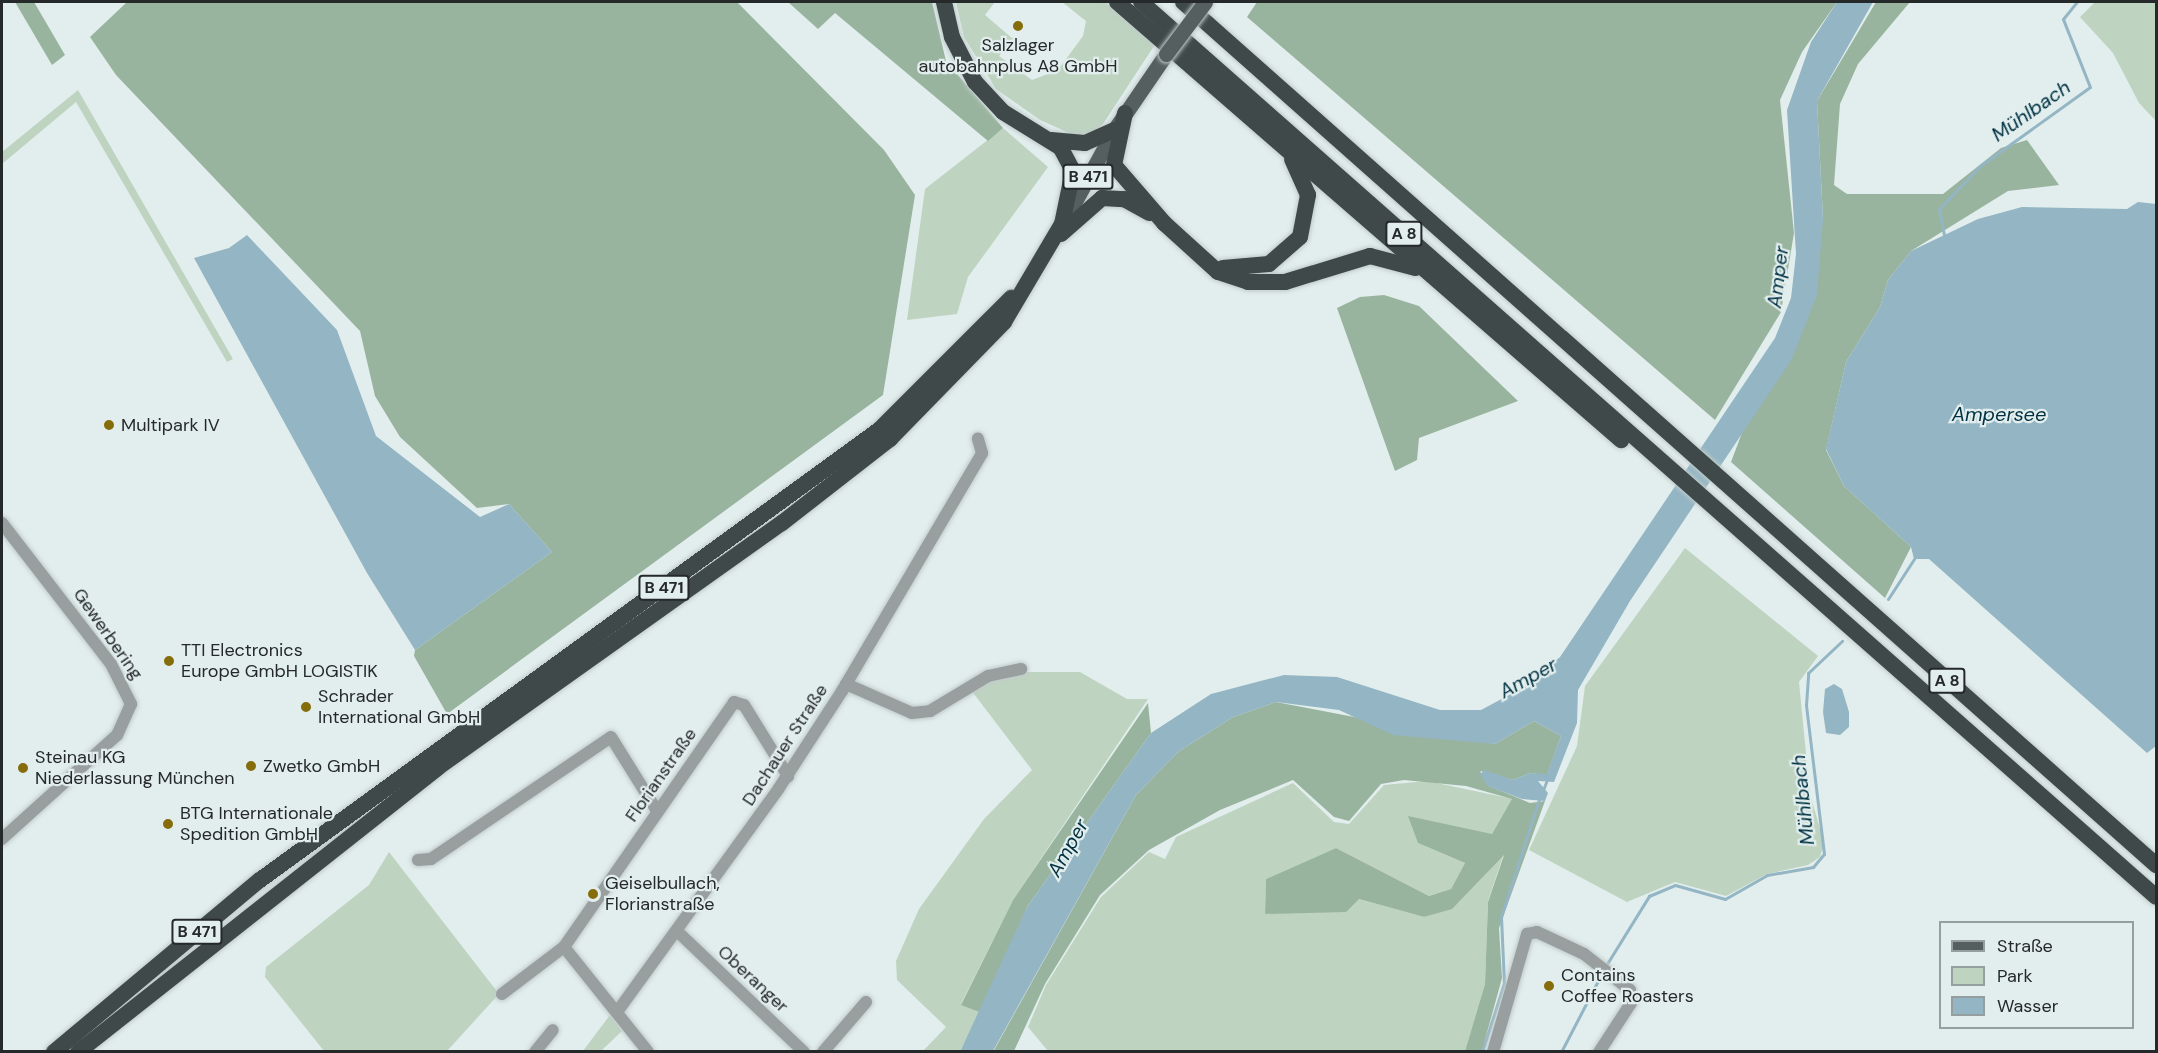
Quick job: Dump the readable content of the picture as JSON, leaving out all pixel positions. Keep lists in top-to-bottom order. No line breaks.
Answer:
{"streets":{"highway":["B 471","A 8"],"street":["Gewerbering","Dachauer Straße","Florianstraße","Oberanger"]},"crossings":[["Dachauer Straße","Florianstraße"],["Dachauer Straße","Oberanger"]],"water":["Mühlbach","Amper","Ampersee"],"places":["Salzlager autobahnplus A8 GmbH","Multipark IV","TTI Electronics Europe GmbH LOGISTIK","Schrader International GmbH","Zwetko GmbH","Steinau KG Niederlassung München","BTG Internationale Spedition GmbH","Geiselbullach, Florianstraße","Contains Coffee Roasters"],"legend":["Straße","Park","Wasser"]}
